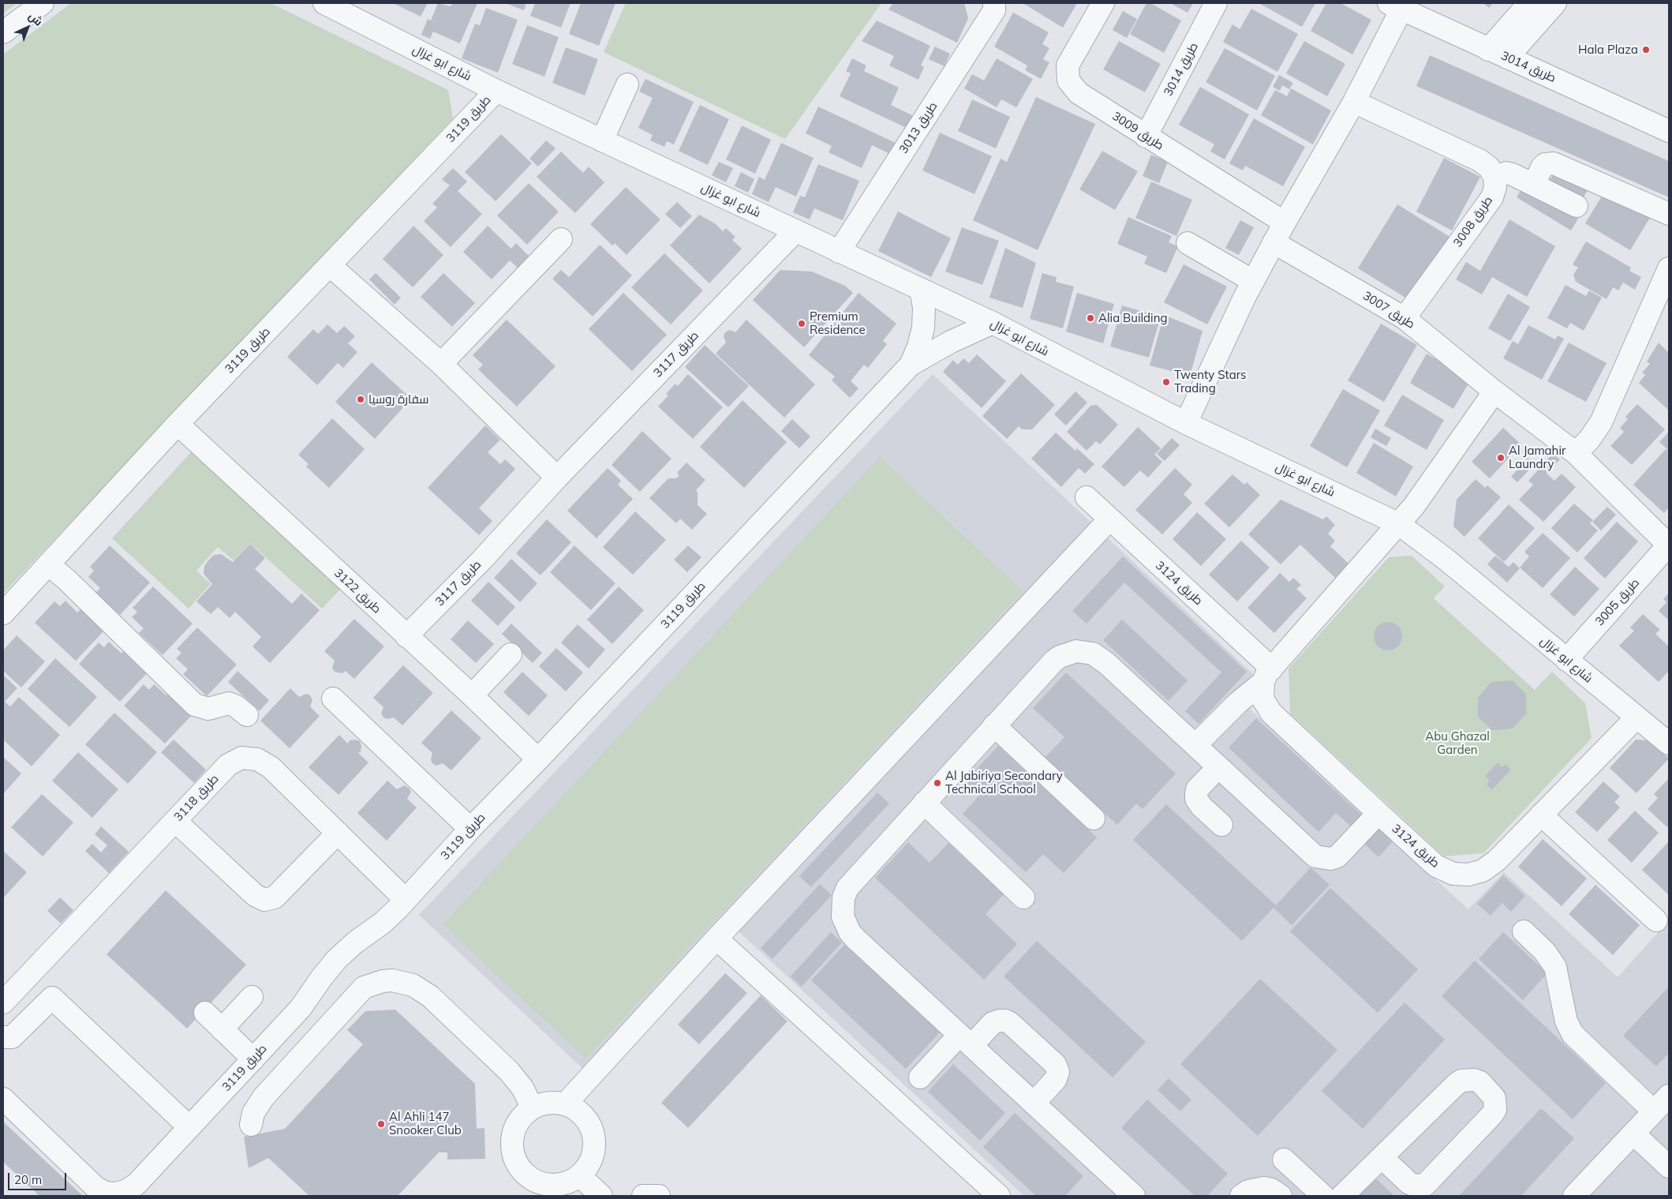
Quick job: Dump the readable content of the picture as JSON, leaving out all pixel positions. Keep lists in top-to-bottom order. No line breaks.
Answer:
{"streets":{"street":["شارع ابو غزال","طريق 3014","طريق 3119","طريق 3013","طريق 3009","طريق 3008","طريق 3007","طريق 3117","طريق 3124","طريق 3122","طريق 3005","طريق 3118"]},"crossings":[["شارع ابو غزال","طريق 3119"],["شارع ابو غزال","طريق 3013"],["شارع ابو غزال","طريق 3117"],["شارع ابو غزال","طريق 3124"],["شارع ابو غزال","طريق 3005"],["طريق 3014","طريق 3009"],["طريق 3119","طريق 3122"],["طريق 3119","طريق 3118"],["طريق 3008","طريق 3007"],["طريق 3007","طريق 3005"],["طريق 3117","طريق 3122"]],"parks":["Abu Ghazal Garden"],"places":["Hala Plaza","Alia Building","Premium Residence","Twenty Stars Trading","سفارة روسيا","Al Jamahir Laundry","Al Jabiriya Secondary Technical School","Al Ahli 147 Snooker Club"],"scale_bar":"20 m","north":"top right"}
